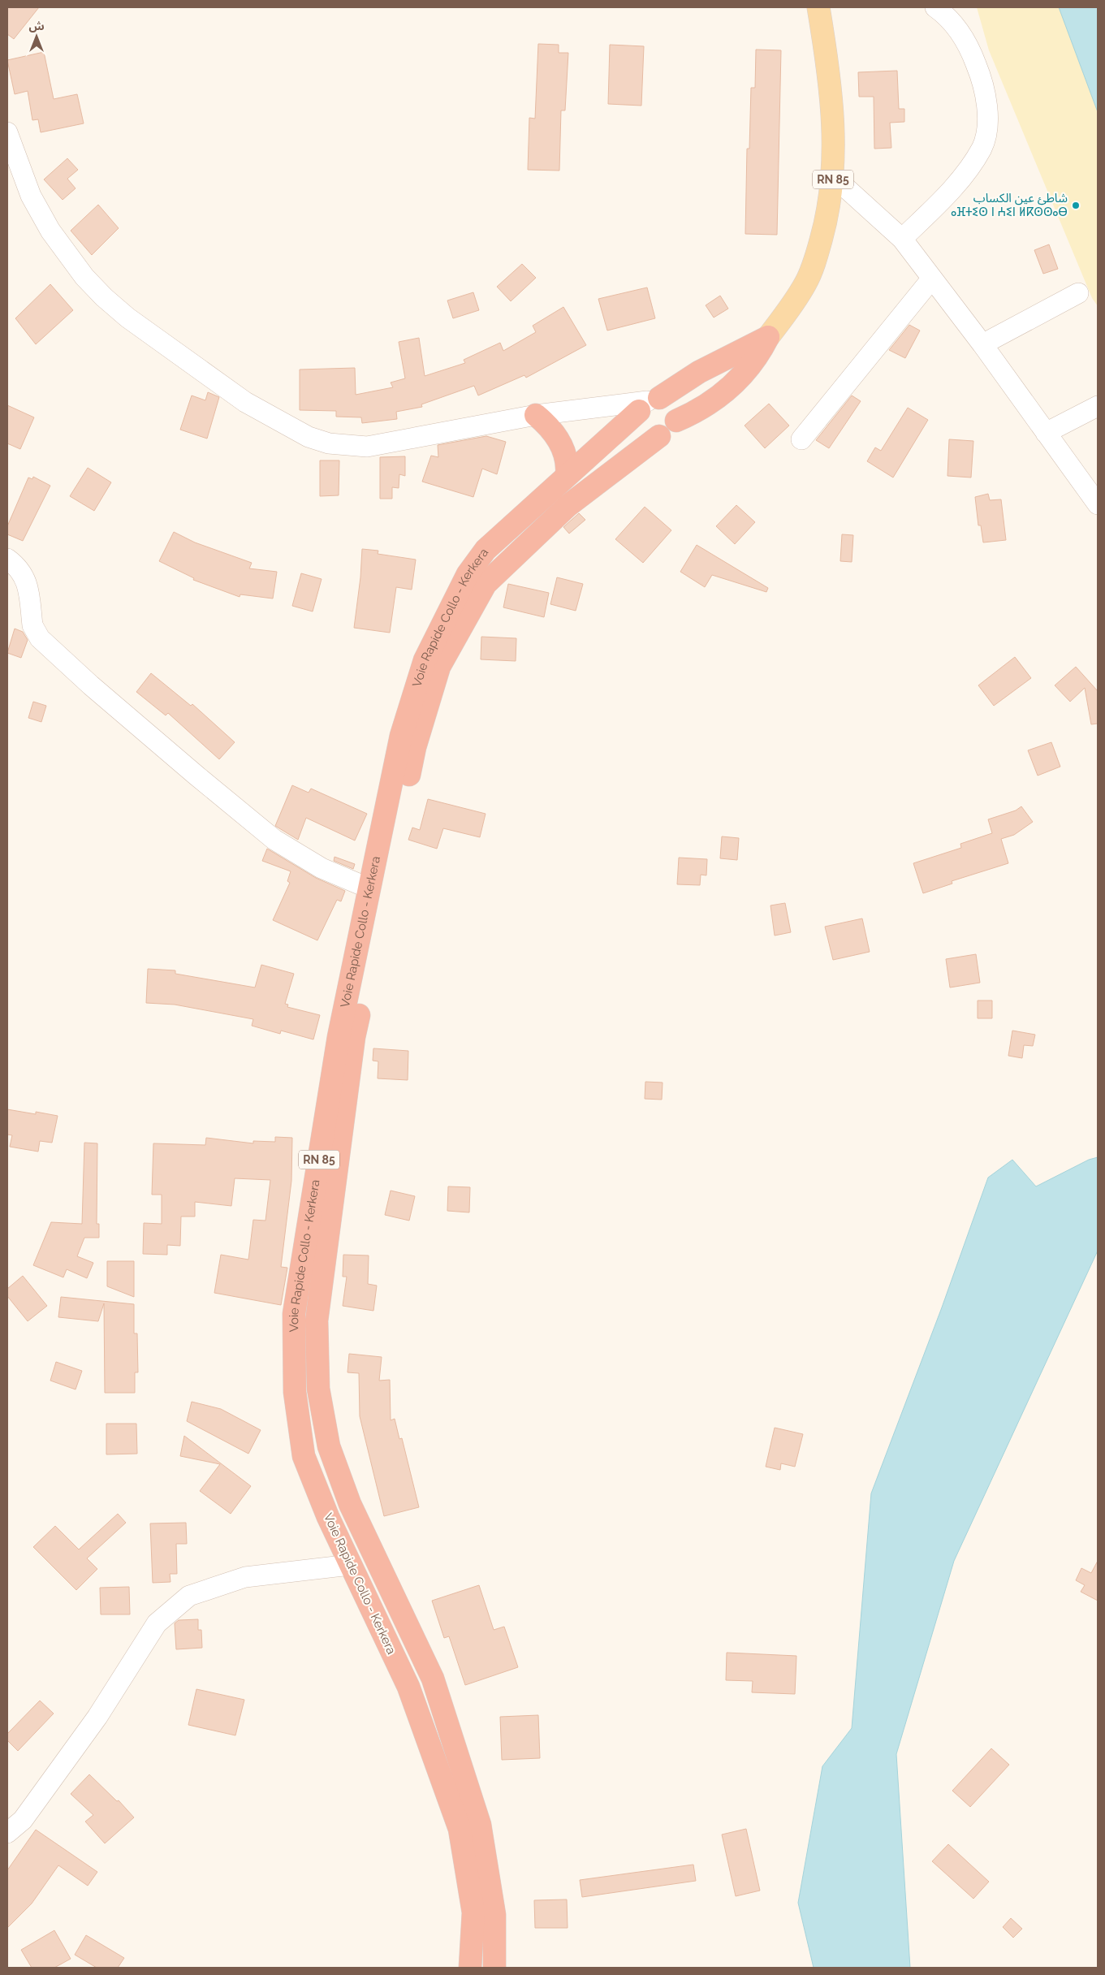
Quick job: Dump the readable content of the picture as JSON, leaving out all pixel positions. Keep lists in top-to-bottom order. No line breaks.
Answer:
{"streets":{"highway":["RN 85","Voie Rapide Collo - Kerkera"]},"crossings":[["RN 85","Voie Rapide Collo - Kerkera"]],"places":["شاطئ عين الكساب ⴰⴼⵜⵉⵙ ⵏ ⵄⵉⵏ ⵍⴽⵙⵙⴰⴱ"],"north":"top"}
